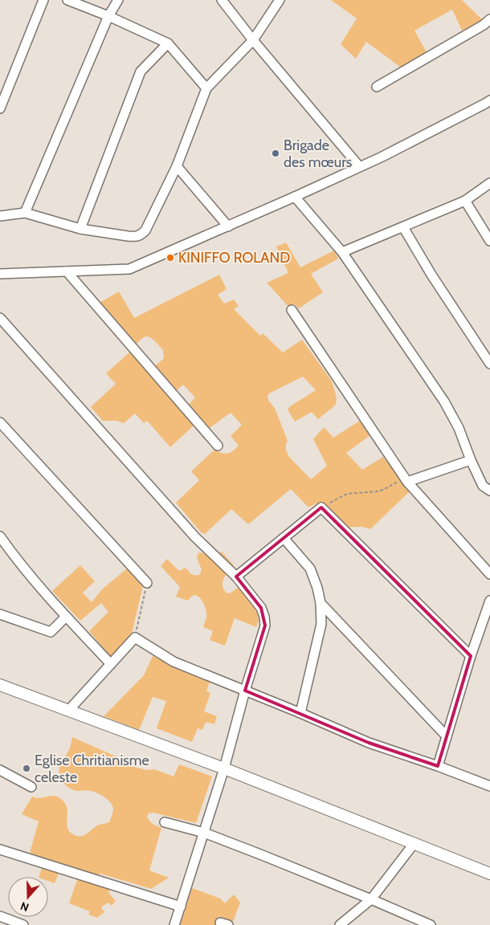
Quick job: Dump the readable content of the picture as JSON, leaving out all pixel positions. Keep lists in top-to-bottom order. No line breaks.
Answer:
{"places":["Brigade des mœurs","KINIFFO ROLAND","Eglise Chritianisme celeste"],"north":"bottom"}
